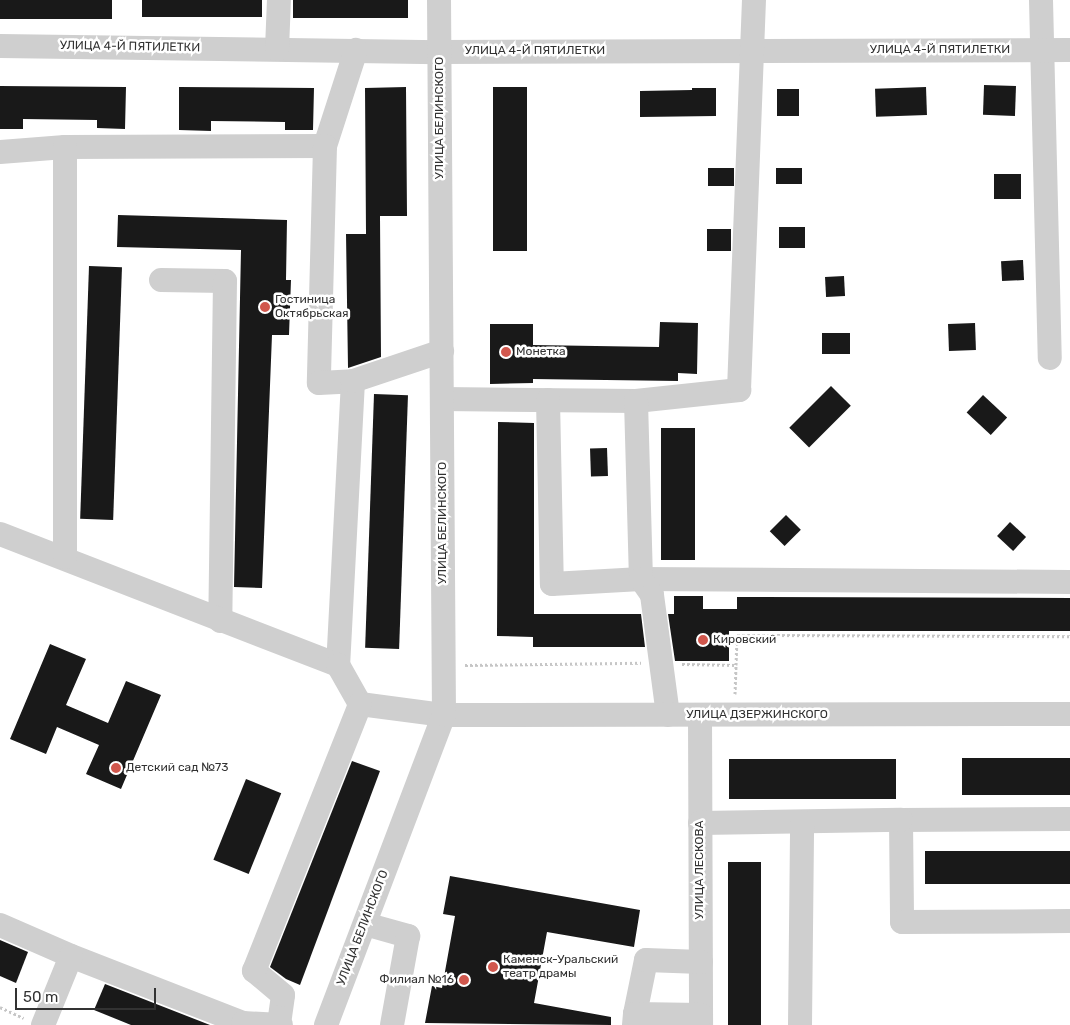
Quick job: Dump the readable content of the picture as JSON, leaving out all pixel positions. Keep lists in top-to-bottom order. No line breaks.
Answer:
{"streets":{"street":["УЛИЦА 4-Й ПЯТИЛЕТКИ","УЛИЦА БЕЛИНСКОГО","УЛИЦА ДЗЕРЖИНСКОГО","УЛИЦА ЛЕСКОВА"]},"crossings":[["УЛИЦА 4-Й ПЯТИЛЕТКИ","УЛИЦА БЕЛИНСКОГО"],["УЛИЦА БЕЛИНСКОГО","УЛИЦА ДЗЕРЖИНСКОГО"],["УЛИЦА ДЗЕРЖИНСКОГО","УЛИЦА ЛЕСКОВА"]],"places":["Гостиница Октябрьская","Монетка","Кировский","Детский сад №73","Каменск-Уральский театр драмы","Филиал №16"],"scale_bar":"50 m"}
